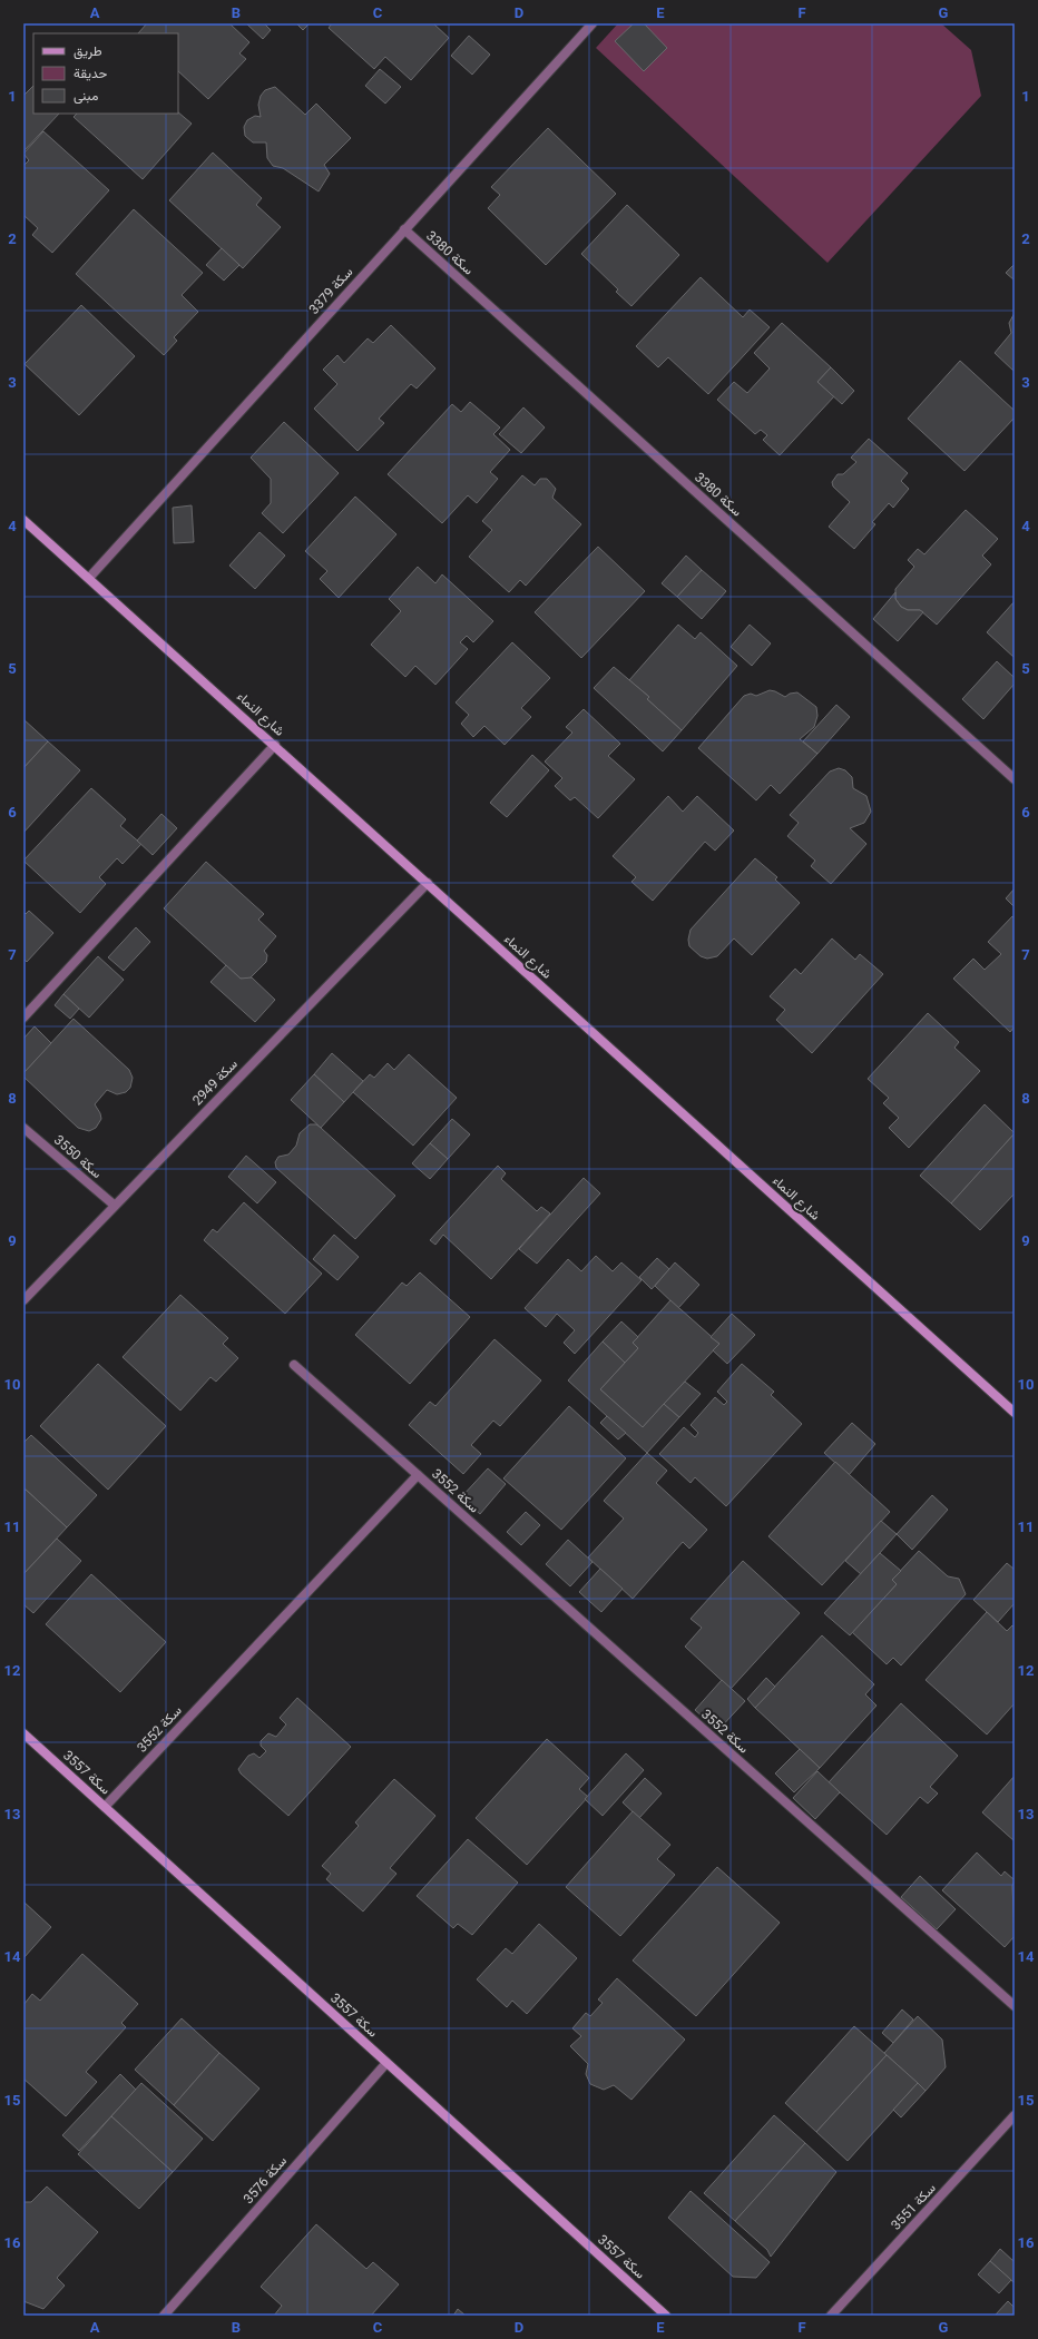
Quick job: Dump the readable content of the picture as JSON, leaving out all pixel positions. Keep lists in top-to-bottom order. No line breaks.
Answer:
{"streets":{"street":["سكة 3380","سكة 3379","شارع النماء","سكة 2949","سكة 3550","سكة 3552","سكة 3557","سكة 3576","سكة 3551"]},"crossings":[["سكة 3380","سكة 3379"],["سكة 3379","شارع النماء"],["شارع النماء","سكة 2949"],["سكة 2949","سكة 3550"],["سكة 3552","سكة 3557"],["سكة 3557","سكة 3576"]],"legend":["طريق","حديقة","مبنى"],"grid":{"columns":["A","B","C","D","E","F","G"],"rows":["1","2","3","4","5","6","7","8","9","10","11","12","13","14","15","16"]}}
